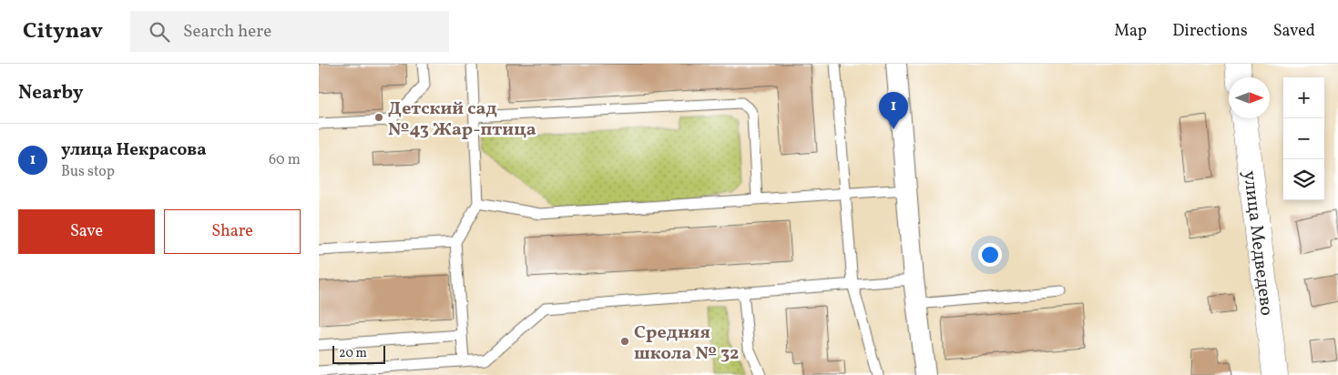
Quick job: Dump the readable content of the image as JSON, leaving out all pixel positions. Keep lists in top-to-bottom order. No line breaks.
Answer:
{"streets":{"street":["улица Медведево"]},"places":["Детский сад №43 Жар-птица","Средняя школа № 32"],"scale_bar":"20 m","north":"right","page":{"header":"Citynav","search":"Search here","nav":["Map","Directions","Saved"],"heading":"Nearby","map_buttons":["+","−"],"pins":"1","list":[{"mark":"1","name":"улица Некрасова","note":"Bus stop","value":"60 m"}],"buttons":["Save","Share"],"scale":"20 m"}}
